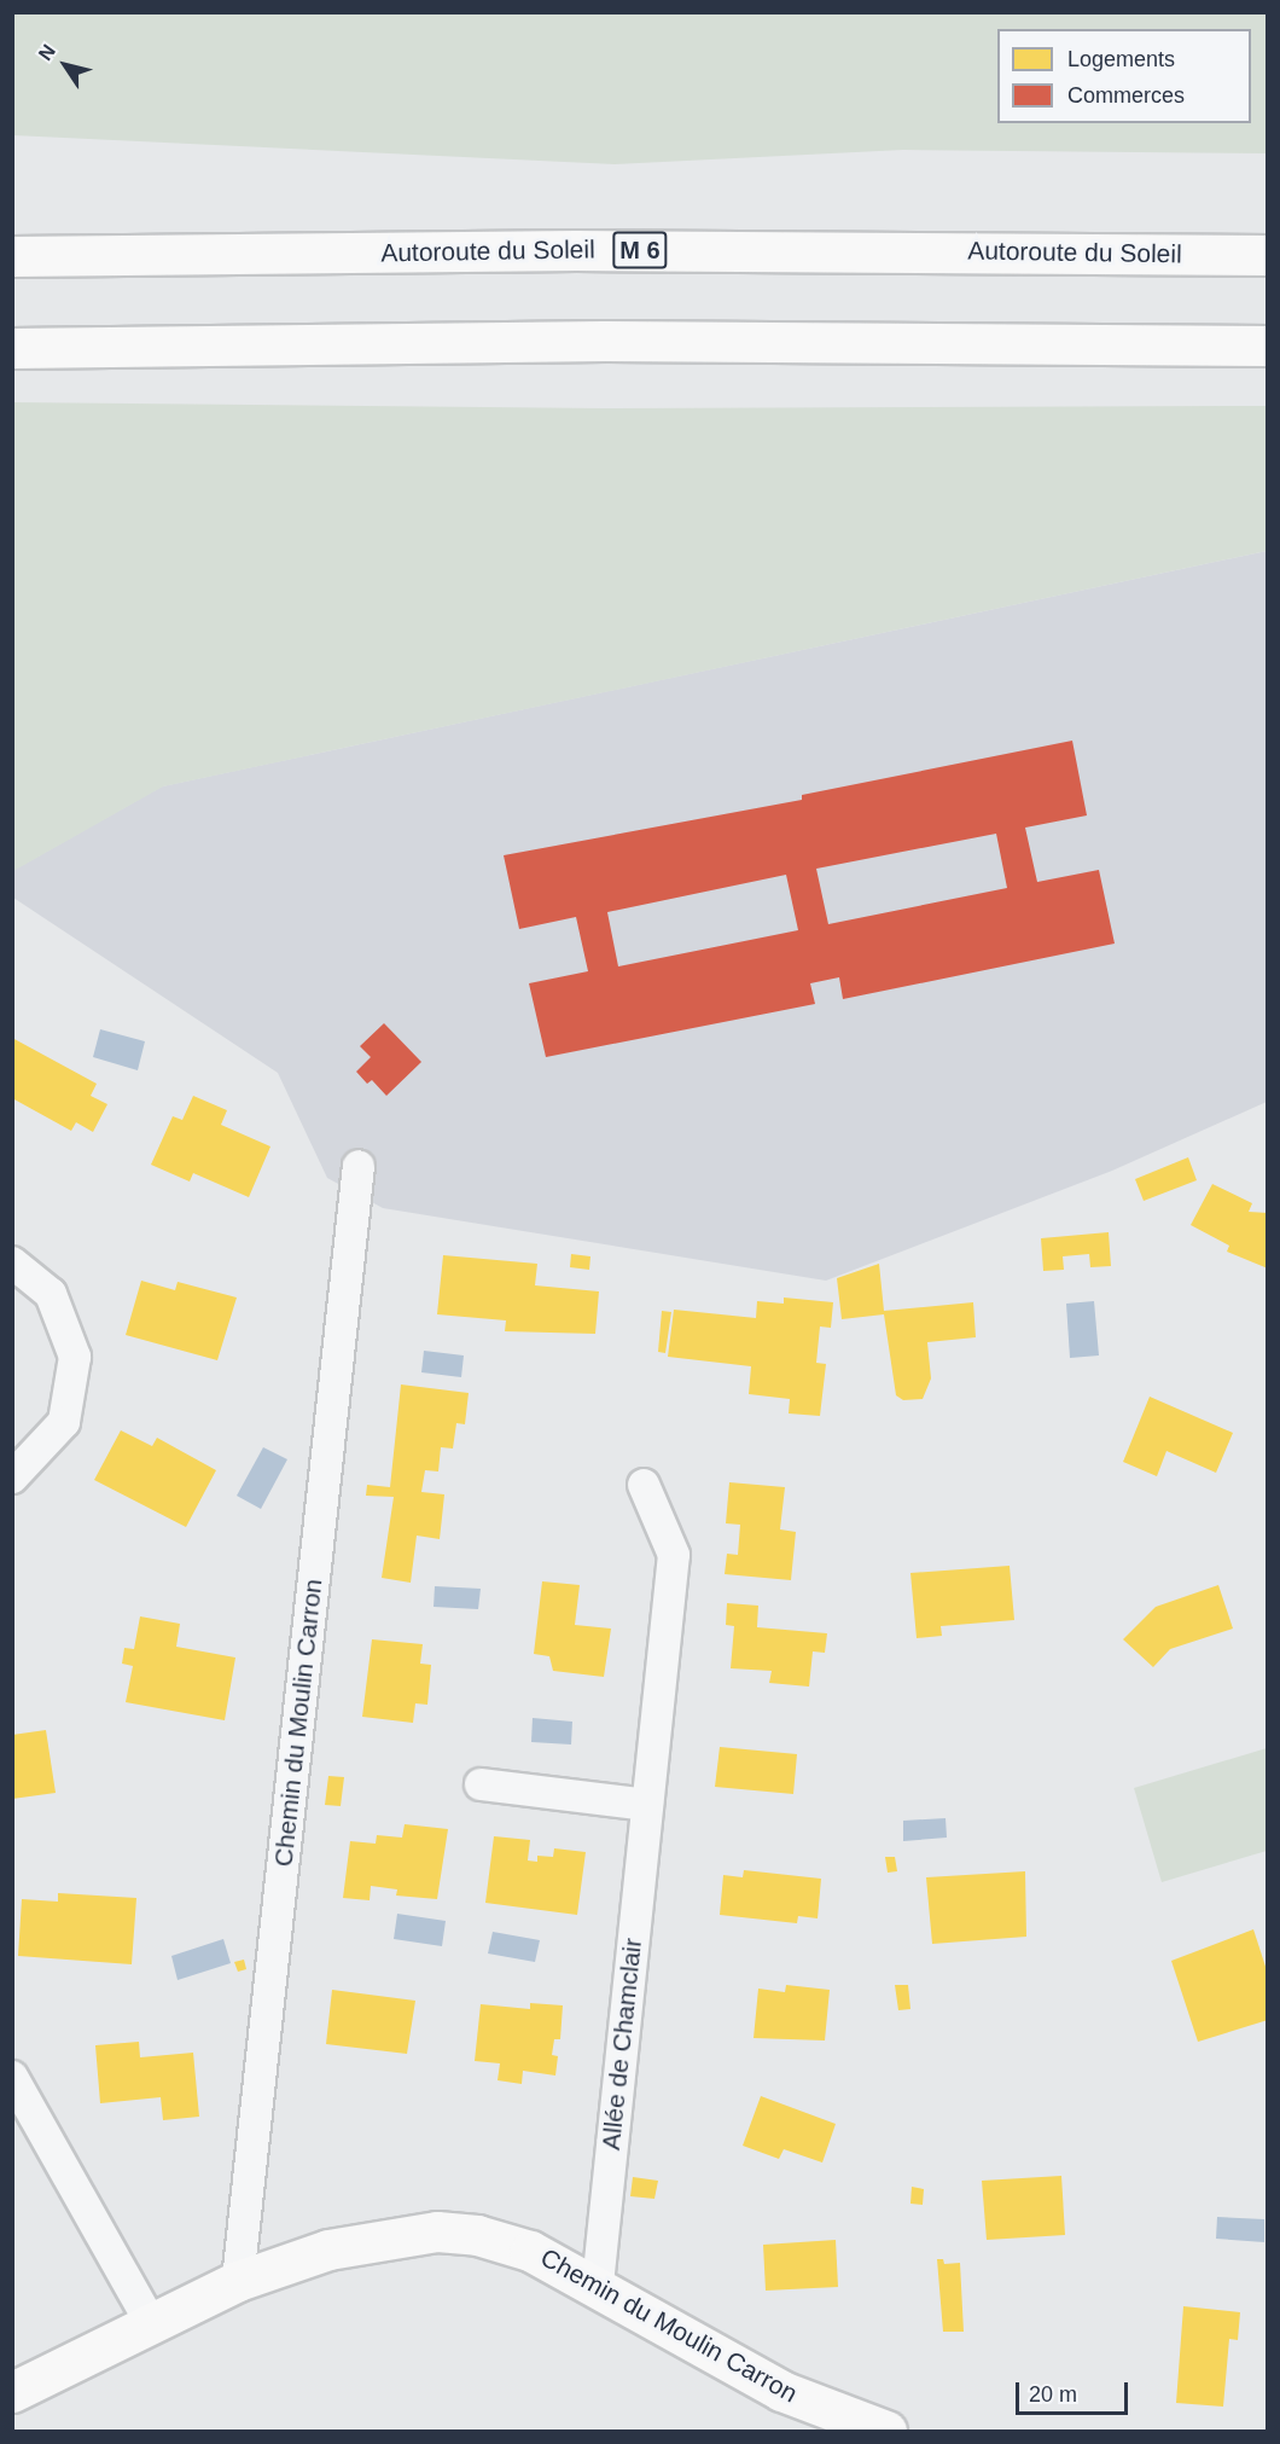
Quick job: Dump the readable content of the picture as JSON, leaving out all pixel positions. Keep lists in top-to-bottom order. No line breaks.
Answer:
{"streets":{"main road":["M 6","Autoroute du Soleil","Chemin du Moulin Carron"],"street":["Allée de Chamclair"]},"crossings":[["Chemin du Moulin Carron","Allée de Chamclair"]],"legend":["Logements","Commerces"],"scale_bar":"20 m","north":"top left"}
